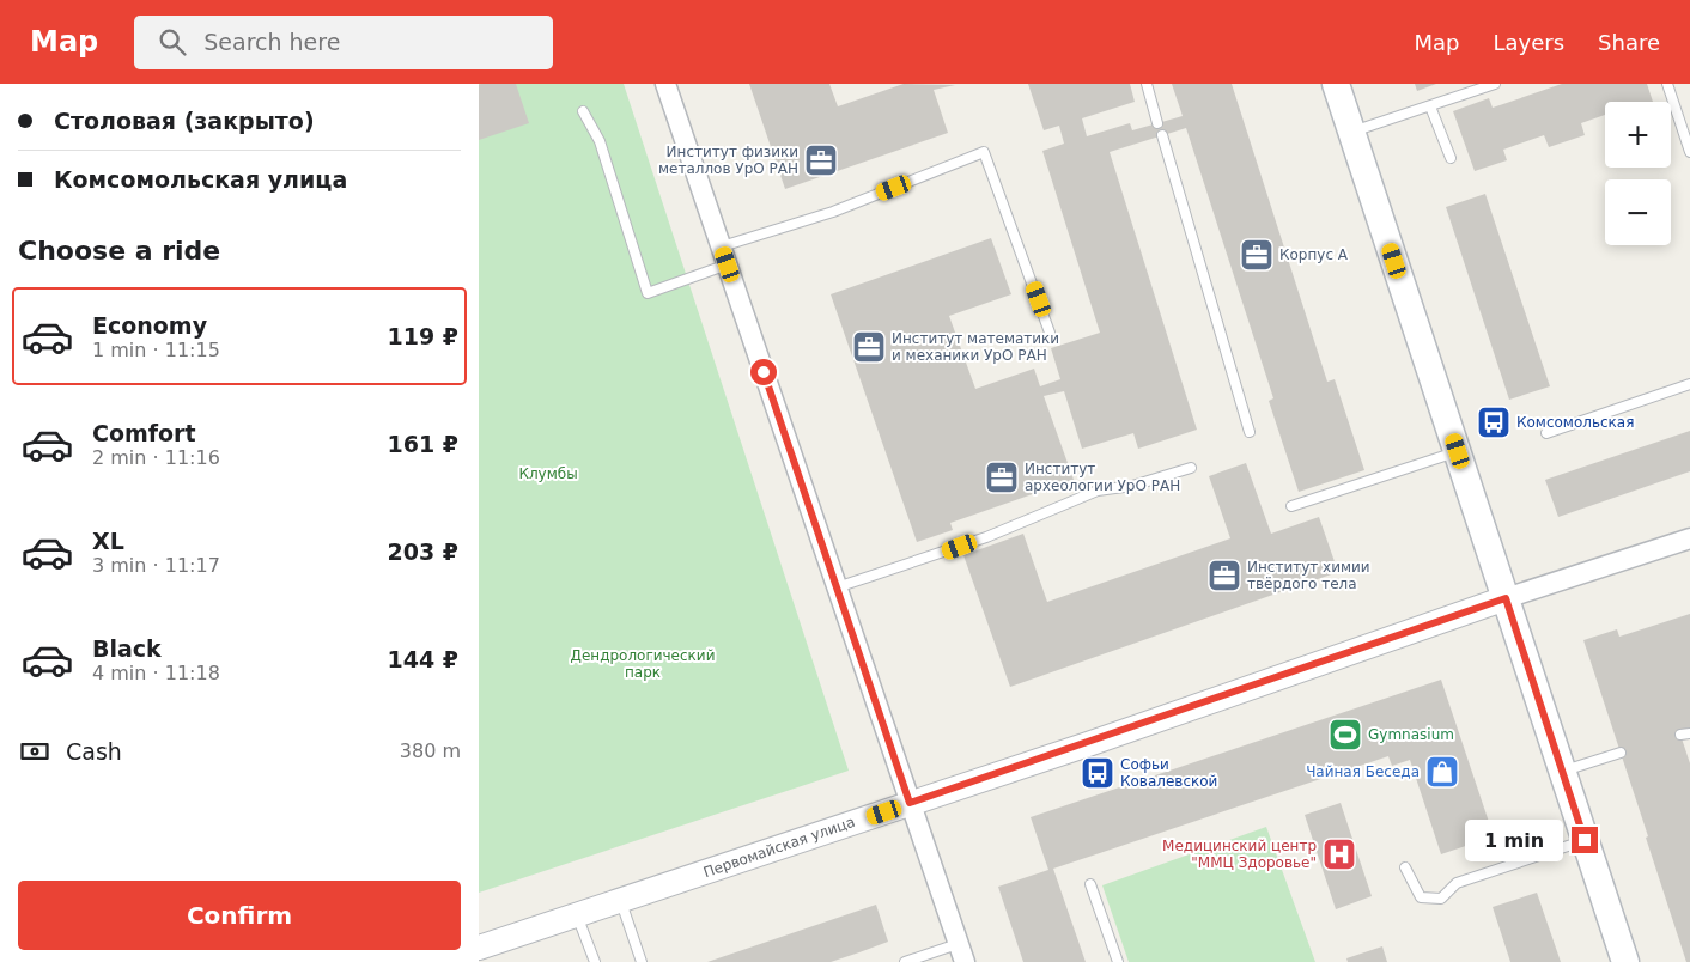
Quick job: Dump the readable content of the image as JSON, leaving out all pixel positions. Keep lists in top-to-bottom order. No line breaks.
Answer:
{"streets":{"street":["Первомайская улица"]},"parks":["Клумбы","Дендрологический парк"],"places":{"office":["Институт физики металлов УрО РАН","Корпус А","Институт математики и механики УрО РАН","Институт археологии УрО РАН","Институт химии твёрдого тела"],"bus stop":["Комсомольская","Софьи Ковалевской"],"sports":["Gymnasium"],"shop":["Чайная Беседа"],"hospital":["Медицинский центр \"ММЦ Здоровье\""]},"page":{"header":"Map","search":"Search here","nav":["Map","Layers","Share"],"banner":["Столовая (закрыто)","Комсомольская улица"],"map_buttons":["+","−"],"heading":"Choose a ride","list":[{"name":"Economy","note":"1 min · 11:15","value":"119 ₽"},{"name":"Comfort","note":"2 min · 11:16","value":"161 ₽"},{"name":"XL","note":"3 min · 11:17","value":"203 ₽"},{"name":"Black","note":"4 min · 11:18","value":"144 ₽"}],"pay":["Cash","380 m"],"bubble":"1 min","buttons":"Confirm"}}
